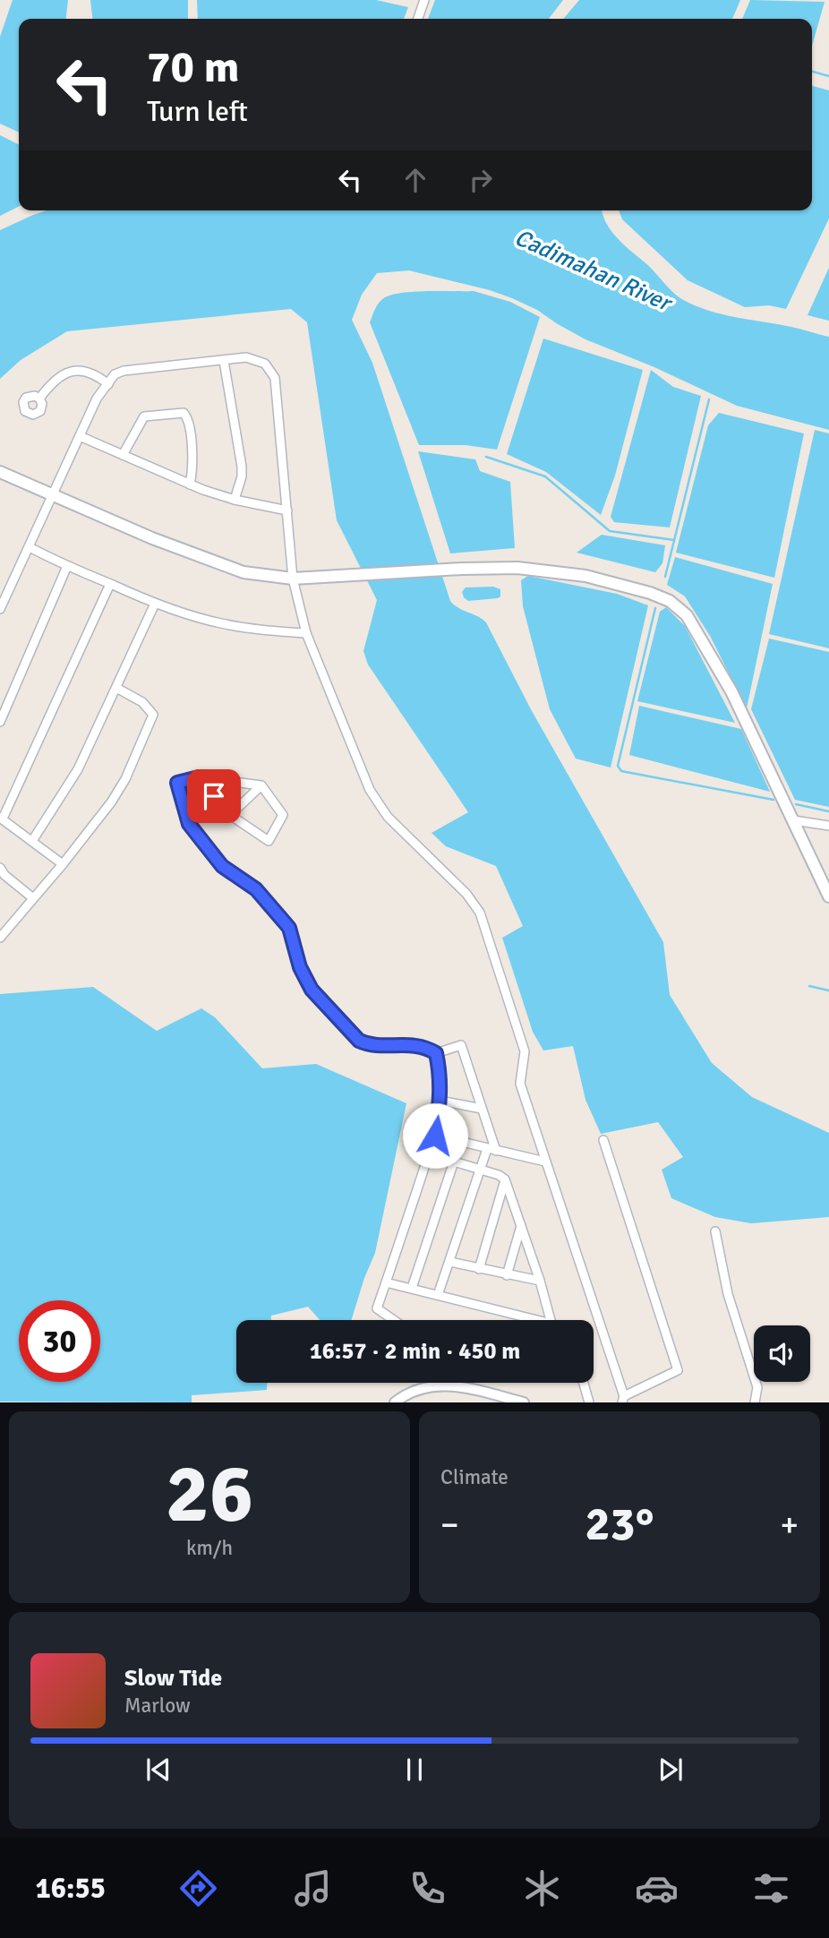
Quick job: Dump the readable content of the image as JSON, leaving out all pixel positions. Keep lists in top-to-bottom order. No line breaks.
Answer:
{"water":["Cadimahan River"],"page":{"turn":["70 m","Turn left"],"limit":"30","trip":"16:57 · 2 min · 450 m","tile":[["26","km/h"],"Climate"],"heat":["−","23°","+"],"song":["Slow Tide","Marlow"],"tabs":"16:55"}}
